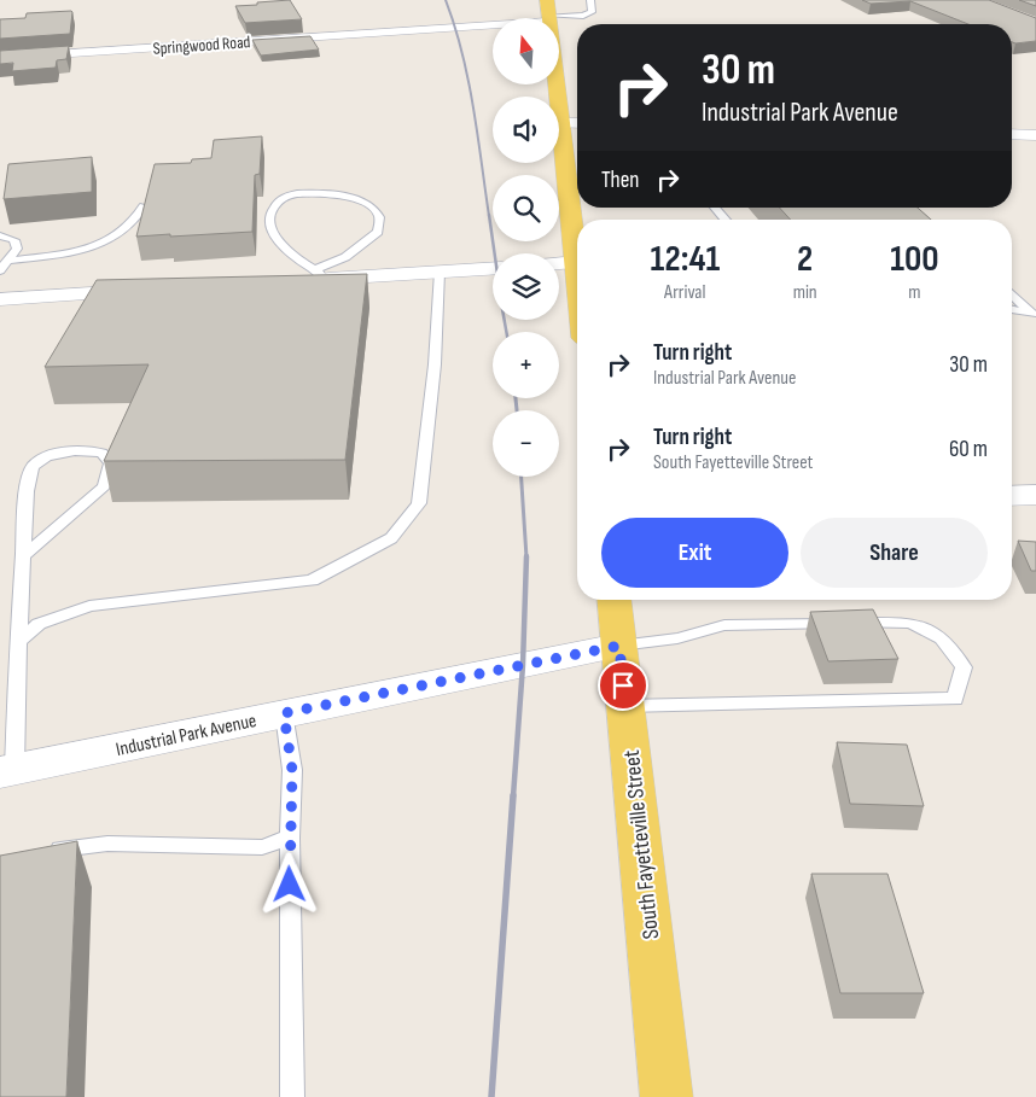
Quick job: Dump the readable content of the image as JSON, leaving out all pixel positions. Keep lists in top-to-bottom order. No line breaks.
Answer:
{"streets":{"main road":["South Fayetteville Street"],"street":["Springwood Road","Industrial Park Avenue"]},"crossings":[["Industrial Park Avenue","South Fayetteville Street"]],"north":"top","page":{"map_buttons":["+","−"],"turn":["30 m","Industrial Park Avenue"],"then":"Then","eta":["12:41","Arrival","2","min","100","m"],"list":[{"name":"Turn right","note":"Industrial Park Avenue","value":"30 m"},{"name":"Turn right","note":"South Fayetteville Street","value":"60 m"}],"buttons":["Exit","Share"]}}
